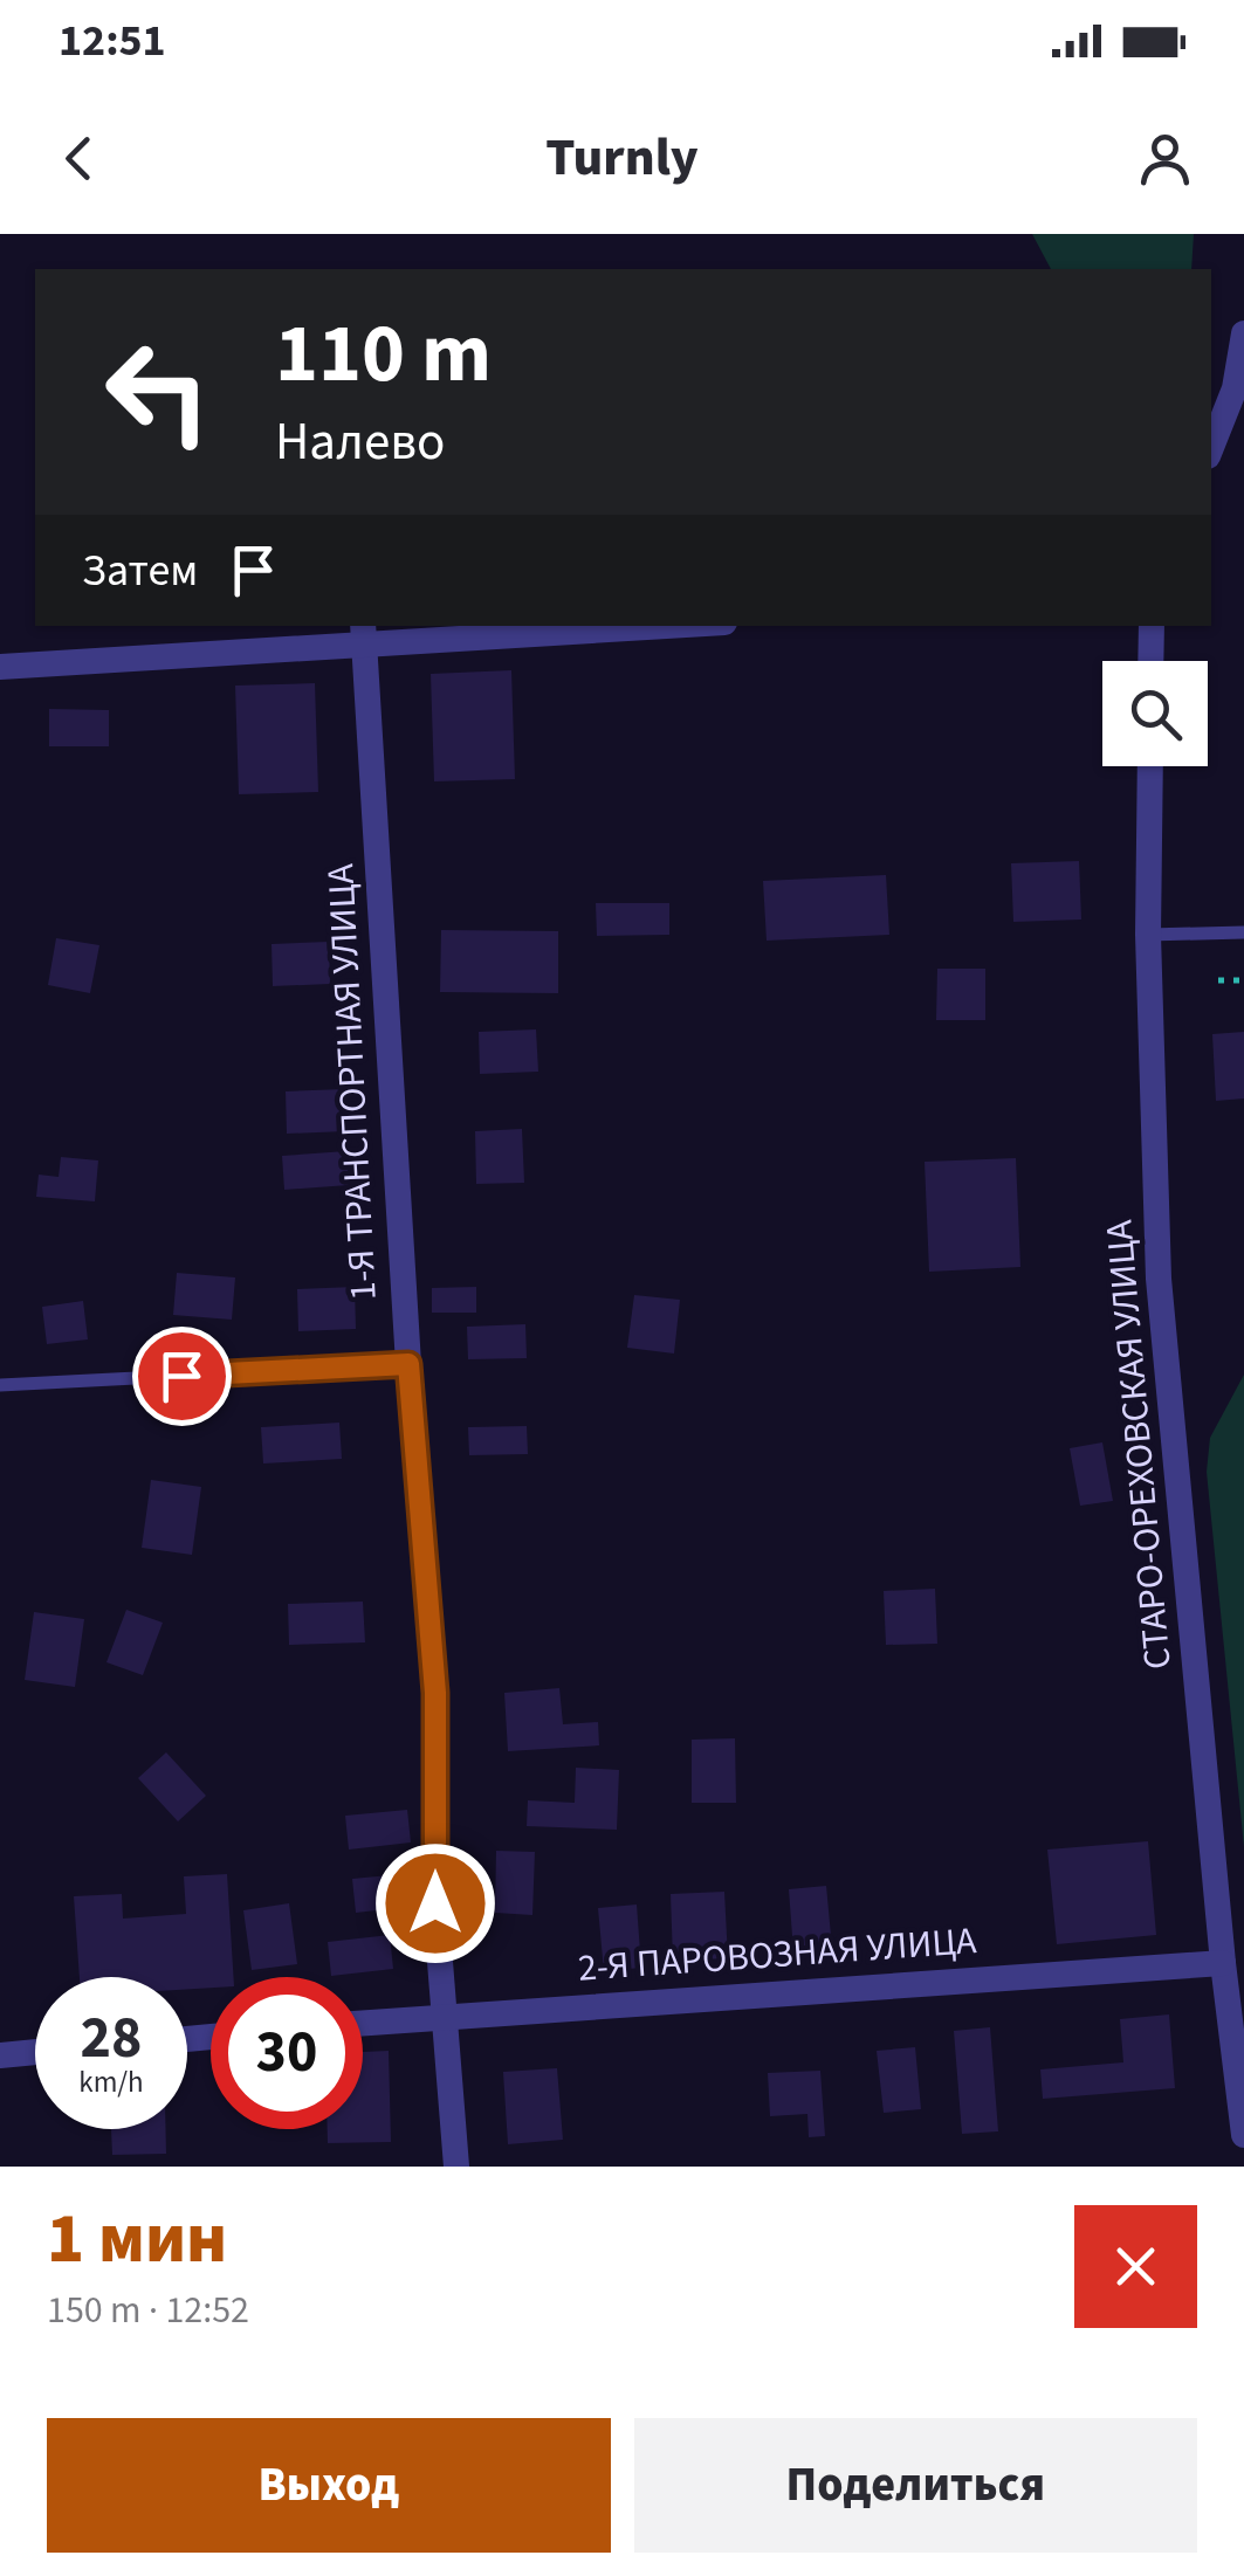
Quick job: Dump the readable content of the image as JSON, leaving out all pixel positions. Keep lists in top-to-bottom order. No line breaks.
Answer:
{"streets":{"street":["1-Я ТРАНСПОРТНАЯ УЛИЦА","СТАРО-ОРЕХОВСКАЯ УЛИЦА","2-Я ПАРОВОЗНАЯ УЛИЦА"]},"crossings":[["1-Я ТРАНСПОРТНАЯ УЛИЦА","2-Я ПАРОВОЗНАЯ УЛИЦА"],["СТАРО-ОРЕХОВСКАЯ УЛИЦА","2-Я ПАРОВОЗНАЯ УЛИЦА"]],"page":{"status":"12:51","header":"Turnly","turn":["110 m","Налево"],"then":"Затем","speed":"28 km/h","limit":"30","heading":["1 мин","150 m · 12:52"],"buttons":["Выход","Поделиться"]}}
